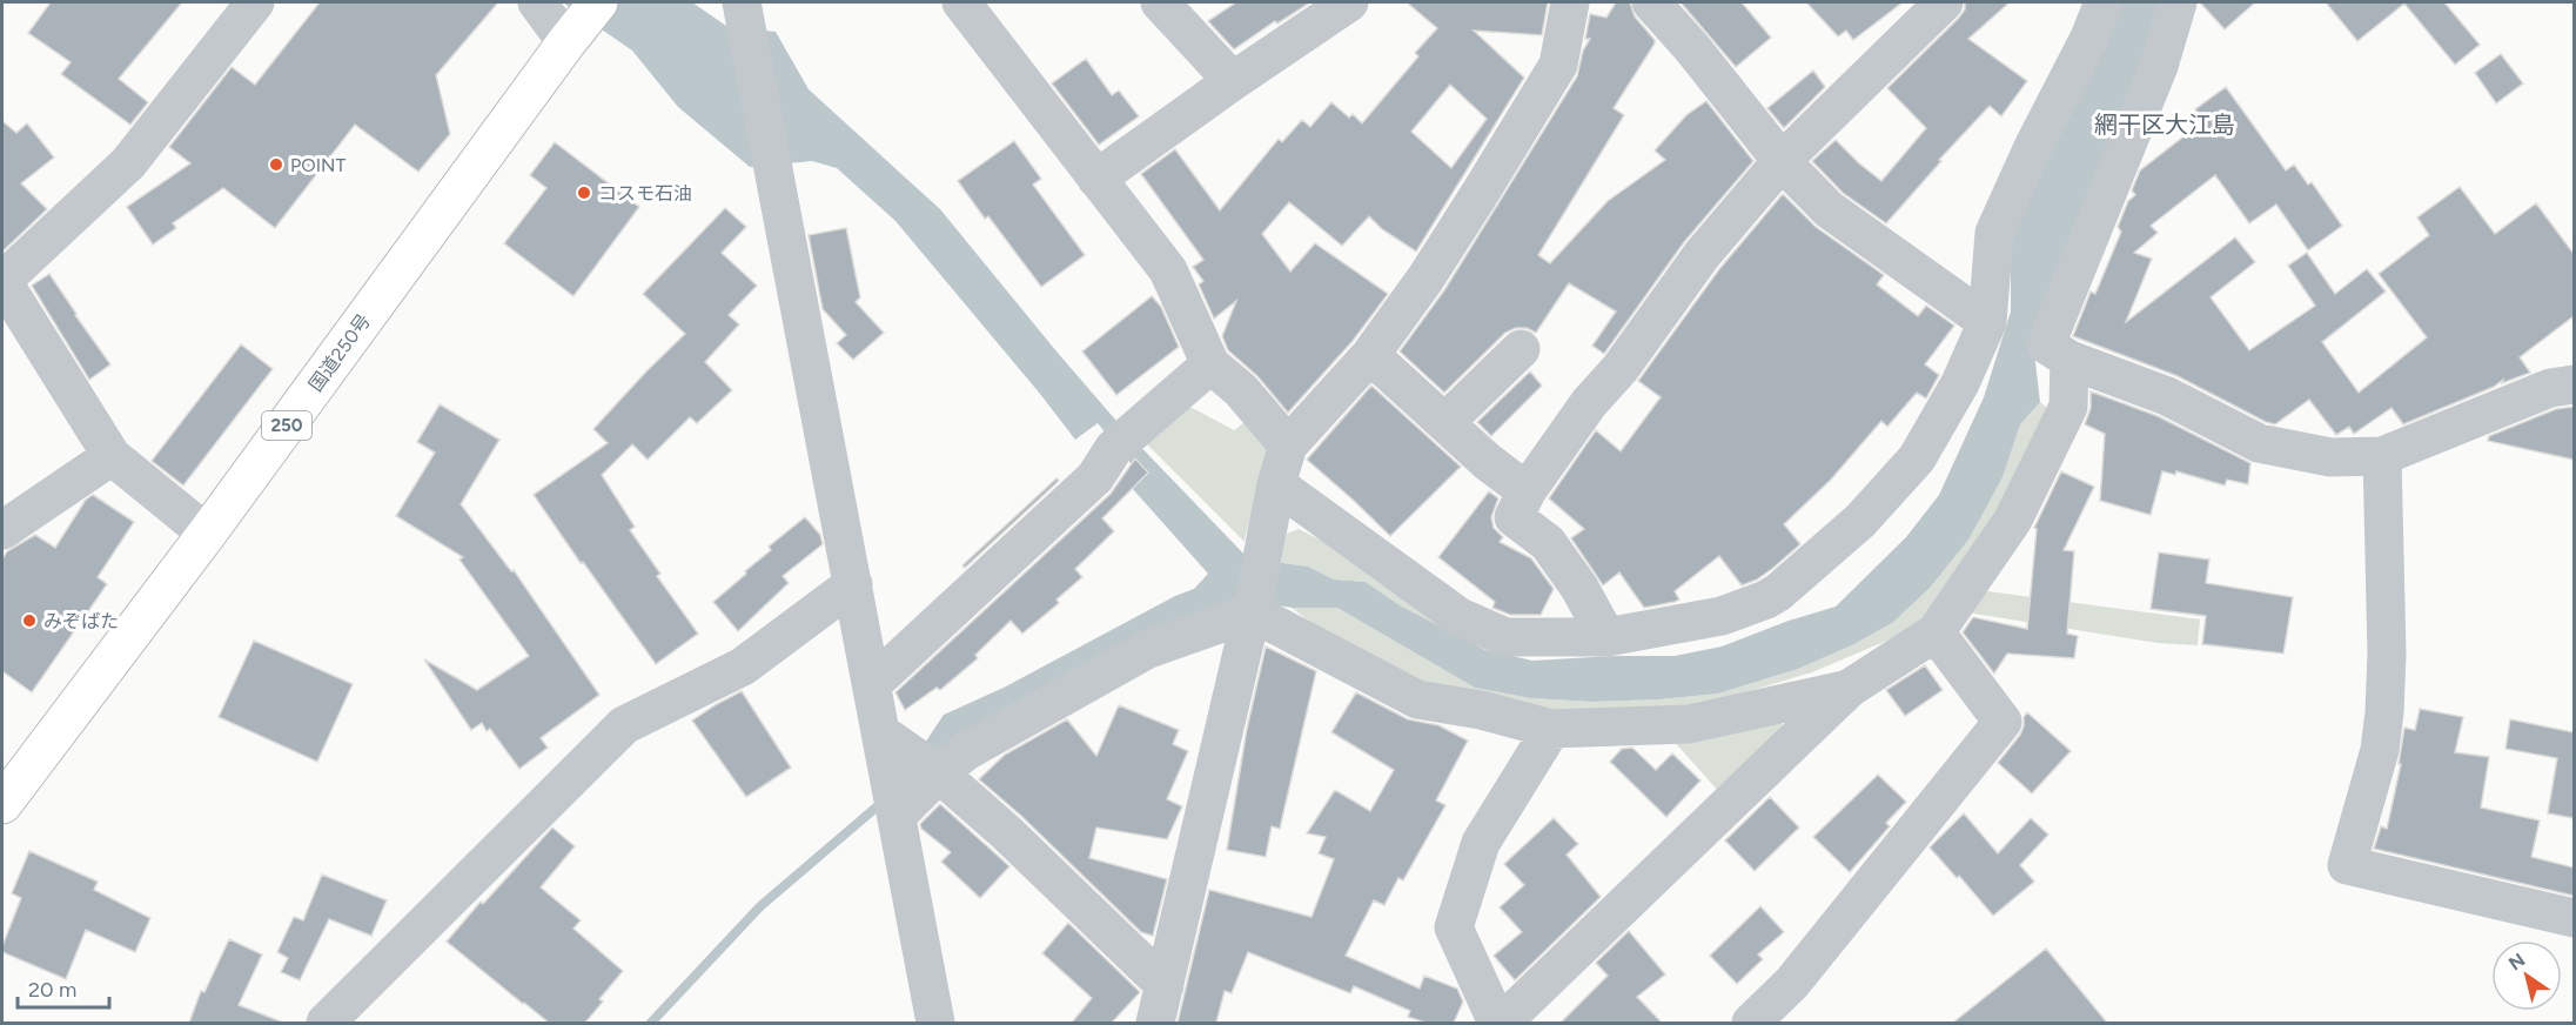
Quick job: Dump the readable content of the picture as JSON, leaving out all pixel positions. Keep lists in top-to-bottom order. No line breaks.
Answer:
{"streets":{"highway":["国道250号","250"]},"districts":["網干区大江島"],"places":["POINT","コスモ石油","みぞばた"],"scale_bar":"20 m","north":"top left"}
